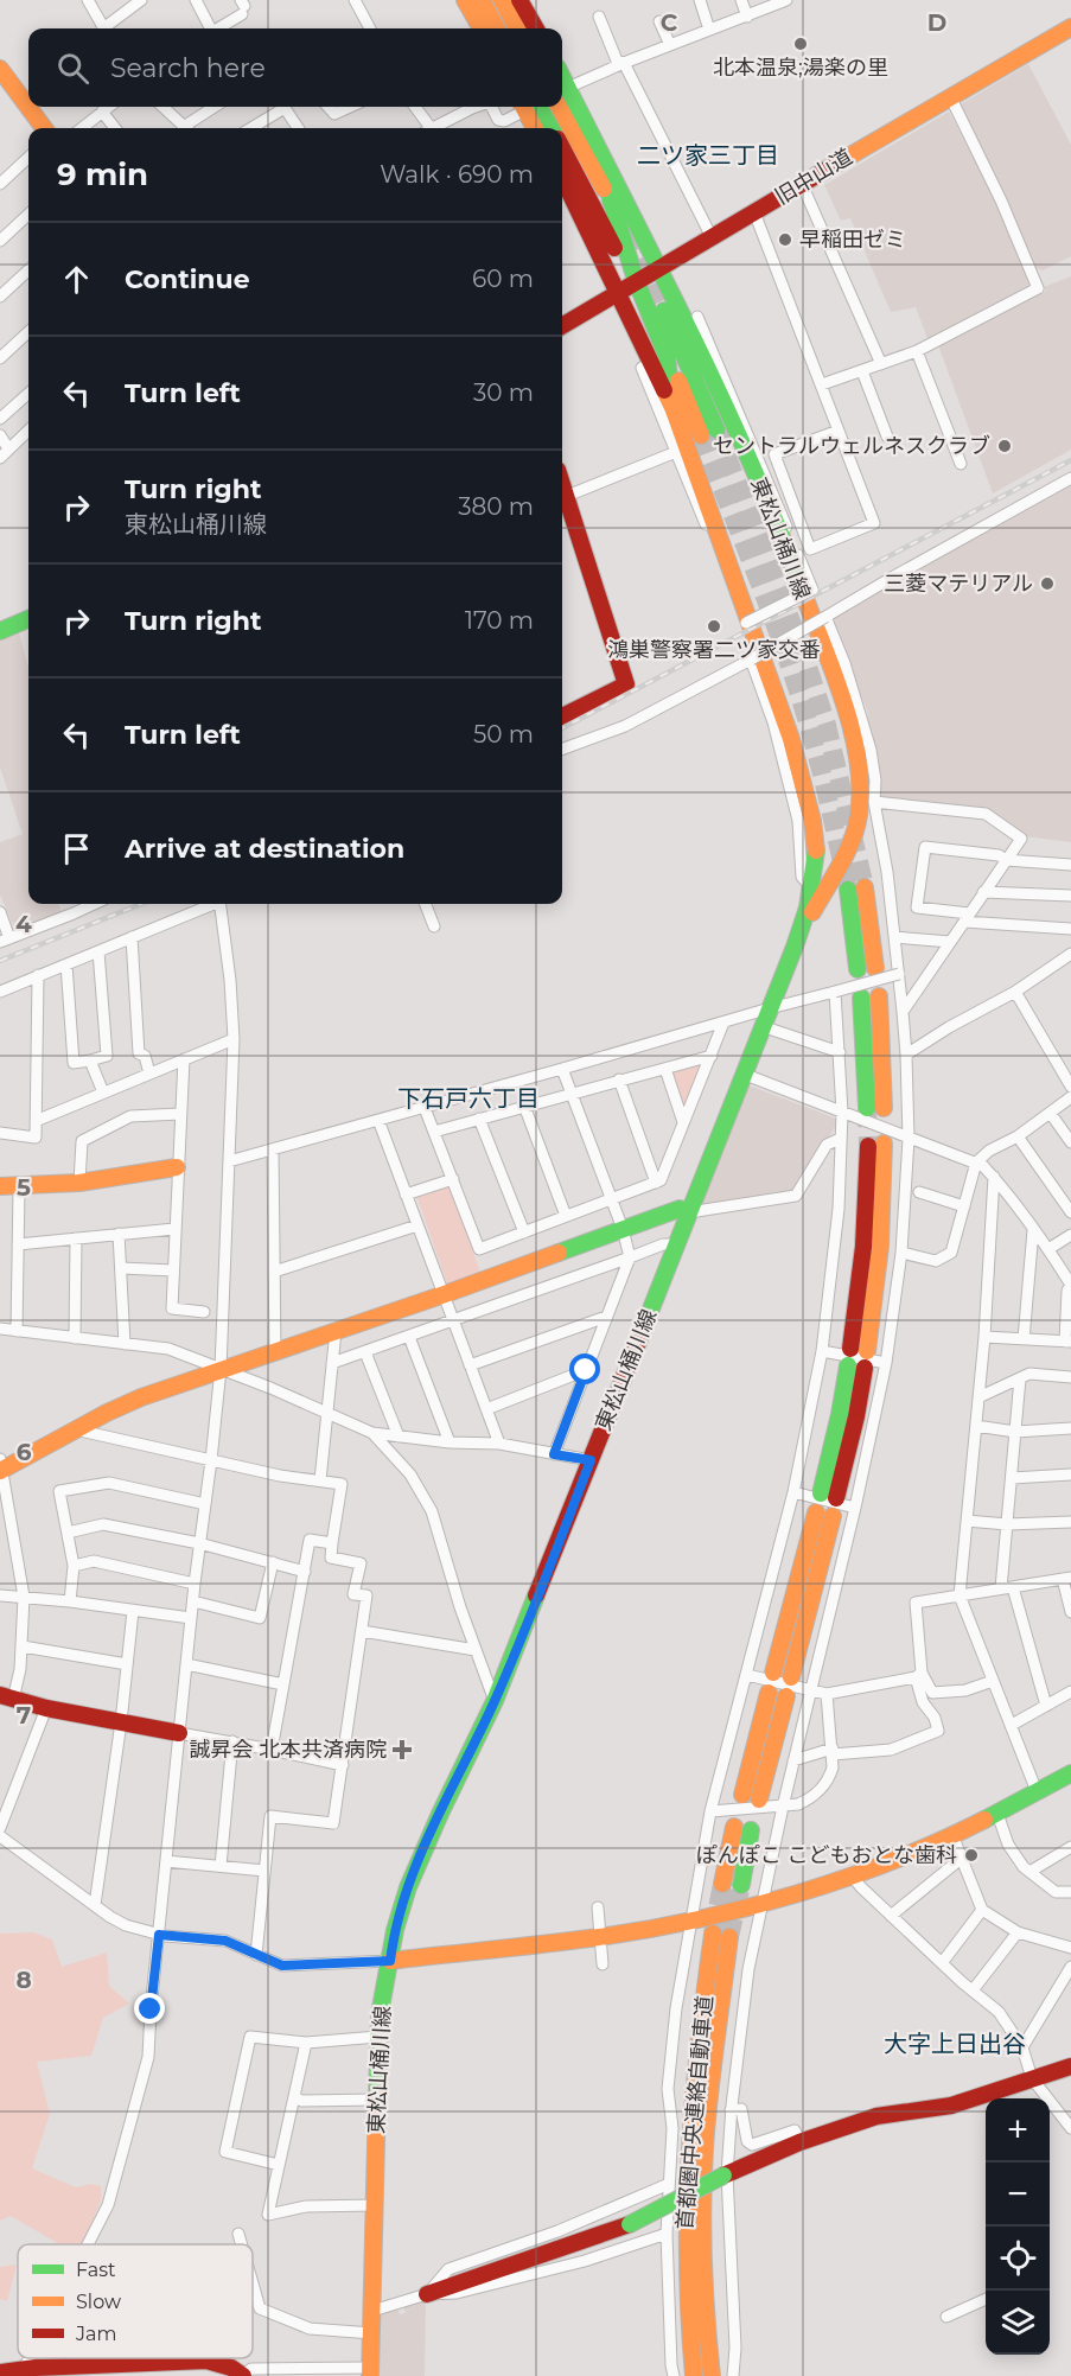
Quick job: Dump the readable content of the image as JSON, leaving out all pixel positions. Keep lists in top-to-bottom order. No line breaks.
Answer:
{"streets":{"main road":["旧中山道","東松山桶川線","首都圏中央連絡自動車道"]},"crossings":[["旧中山道","東松山桶川線"]],"districts":["二ツ家三丁目","下石戸六丁目","大字上日出谷"],"places":{"other":["北本温泉;湯楽の里","早稲田ゼミ","セントラルウェルネスクラブ","三菱マテリアル","鴻巣警察署二ツ家交番","ぽんぽこ こどもおとな歯科"],"health":["誠昇会 北本共済病院"]},"legend":["Fast","Slow","Jam"],"page":{"search":"Search here","heading":["9 min","Walk · 690 m"],"list":[["Continue","60 m"],["Turn left","30 m"],["Turn right","東松山桶川線","380 m"],["Turn right","170 m"],["Turn left","50 m"],"Arrive at destination"],"map_buttons":["+","−"]},"grid":{"columns":["C","D"],"rows":["4","5","6","7","8"]}}
